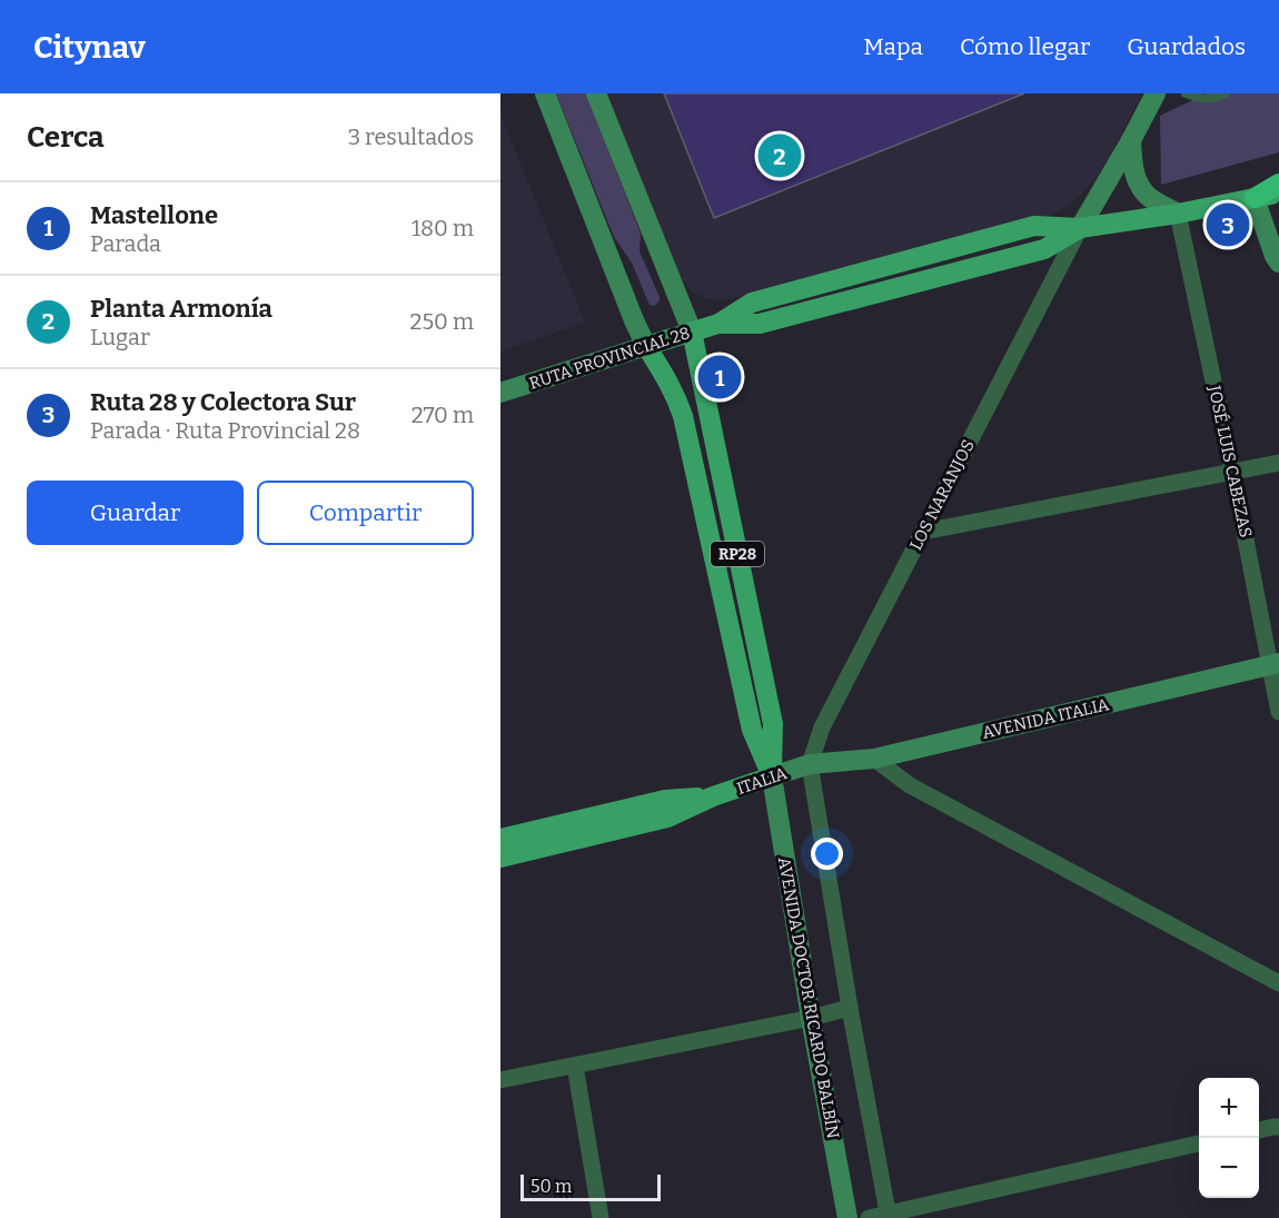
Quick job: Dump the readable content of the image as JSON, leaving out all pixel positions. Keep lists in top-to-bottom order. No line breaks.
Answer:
{"streets":{"main road":["RUTA PROVINCIAL 28","RP28","ITALIA"],"street":["JOSÉ LUIS CABEZAS","LOS NARANJOS","AVENIDA ITALIA","AVENIDA DOCTOR RICARDO BALBÍN"]},"crossings":[["RUTA PROVINCIAL 28","LOS NARANJOS"],["RUTA PROVINCIAL 28","RP28"],["JOSÉ LUIS CABEZAS","AVENIDA ITALIA"],["LOS NARANJOS","AVENIDA ITALIA"],["LOS NARANJOS","ITALIA"],["RP28","ITALIA"],["RP28","AVENIDA DOCTOR RICARDO BALBÍN"],["AVENIDA ITALIA","ITALIA"],["ITALIA","AVENIDA DOCTOR RICARDO BALBÍN"]],"scale_bar":"50 m","page":{"header":"Citynav","nav":["Mapa","Cómo llegar","Guardados"],"heading":["Cerca","3 resultados"],"pins":["2","3","1"],"list":[{"mark":"1","name":"Mastellone","note":"Parada","value":"180 m"},{"mark":"2","name":"Planta Armonía","note":"Lugar","value":"250 m"},{"mark":"3","name":"Ruta 28 y Colectora Sur","note":"Parada · Ruta Provincial 28","value":"270 m"}],"buttons":["Guardar","Compartir"],"map_buttons":["+","−"],"scale":"50 m"}}
